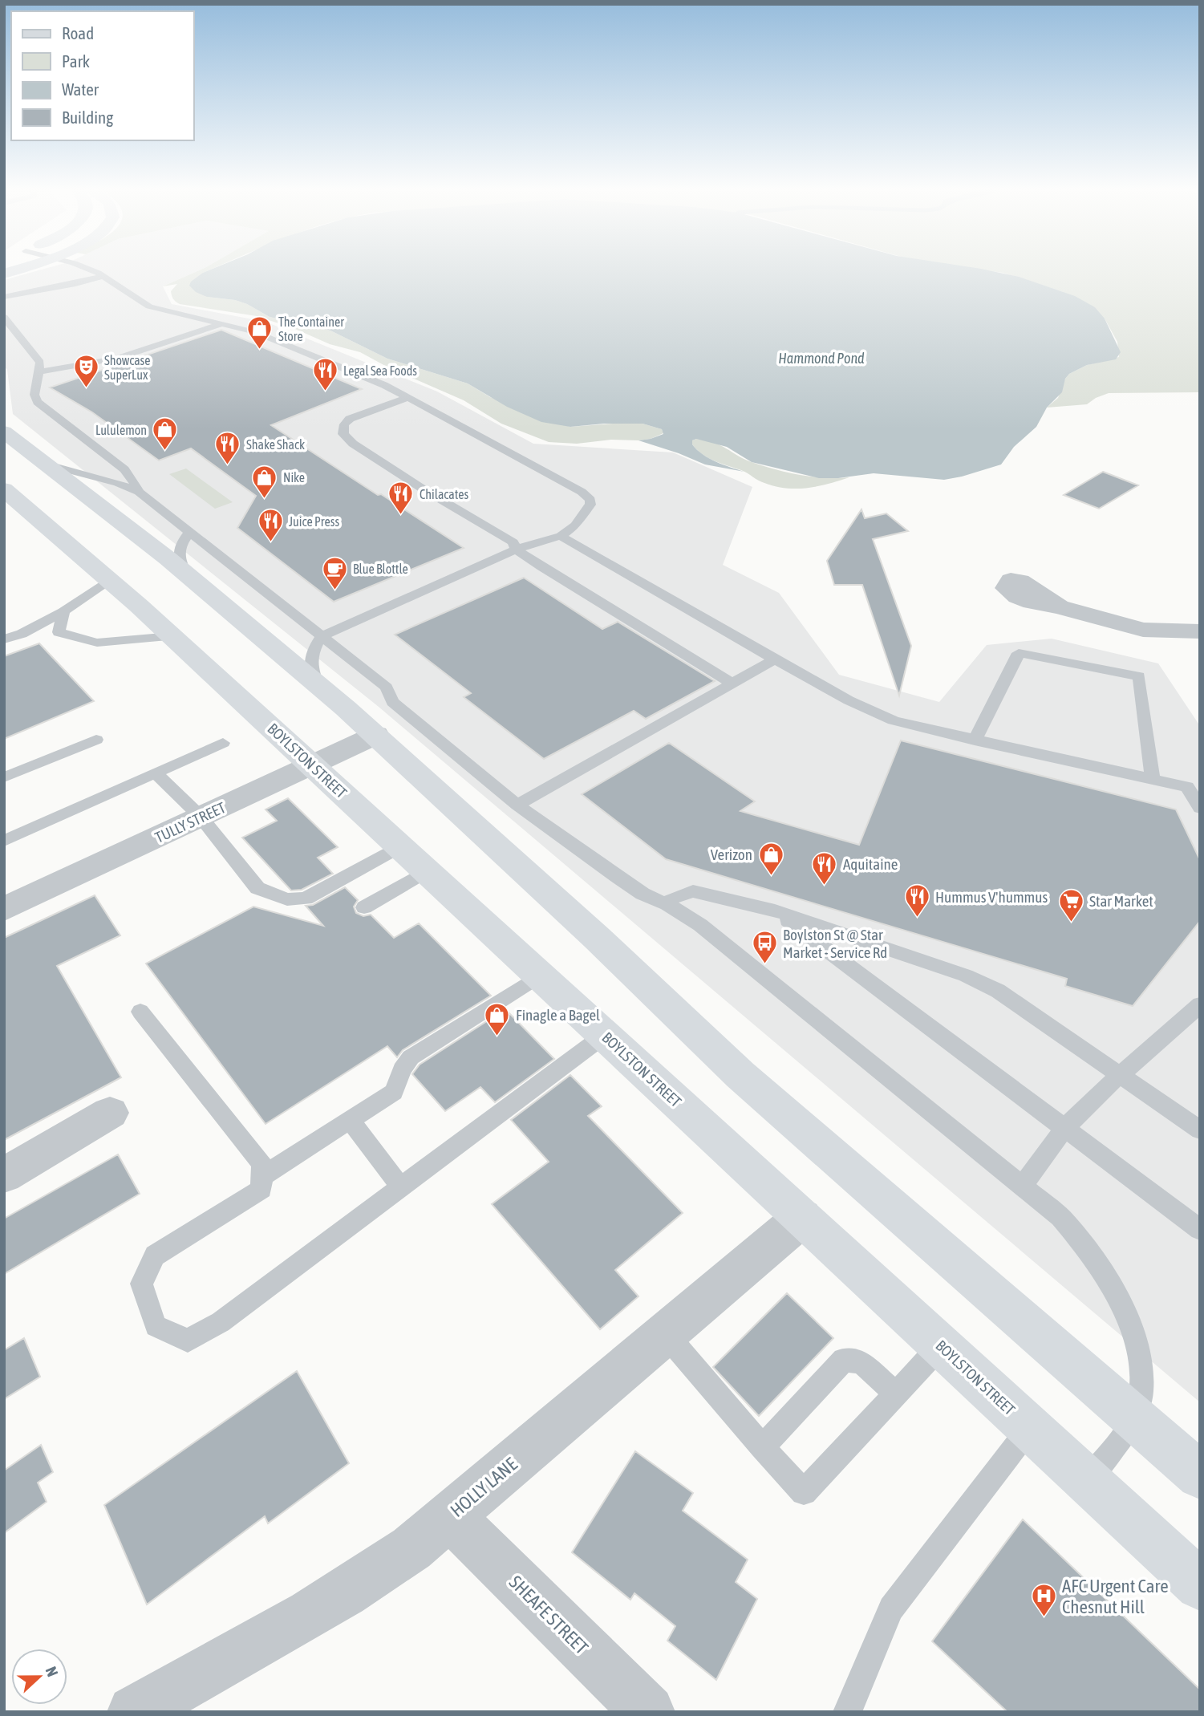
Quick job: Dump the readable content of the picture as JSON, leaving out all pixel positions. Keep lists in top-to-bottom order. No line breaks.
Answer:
{"streets":{"main road":["BOYLSTON STREET"],"street":["TULLY STREET","HOLLY LANE","SHEAFE STREET"]},"crossings":[["BOYLSTON STREET","TULLY STREET"],["BOYLSTON STREET","HOLLY LANE"],["HOLLY LANE","SHEAFE STREET"]],"water":["Hammond Pond"],"places":{"shop":["The Container Store","Lululemon","Nike","Verizon","Finagle a Bagel"],"theatre":["Showcase SuperLux"],"restaurant":["Legal Sea Foods","Shake Shack","Chilacates","Juice Press","Aquitaine","Hummus V'hummus"],"cafe":["Blue Blottle"],"supermarket":["Star Market"],"bus stop":["Boylston St @ Star Market - Service Rd"],"hospital":["AFC Urgent Care Chesnut Hill"]},"legend":["Road","Park","Water","Building"],"north":"right"}
